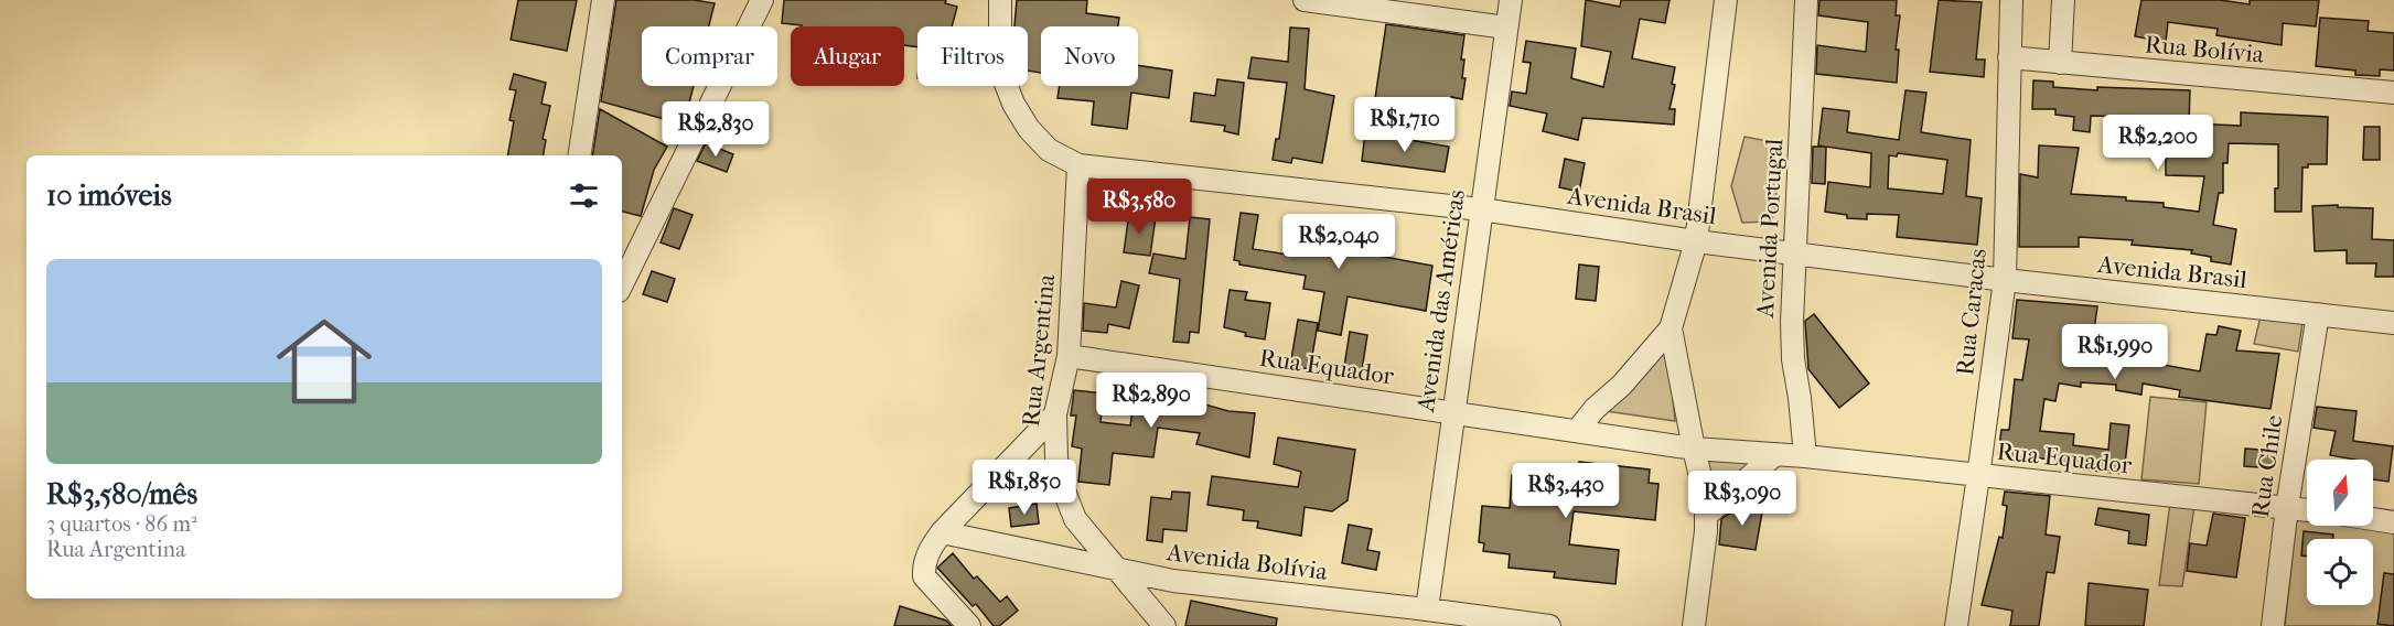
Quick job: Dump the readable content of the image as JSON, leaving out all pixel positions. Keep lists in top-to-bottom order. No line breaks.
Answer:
{"streets":{"street":["Rua Bolívia","Avenida Brasil","Avenida Portugal","Avenida das Américas","Rua Caracas","Rua Argentina","Rua Equador","Rua Chile","Avenida Bolívia"]},"crossings":[["Rua Bolívia","Rua Caracas"],["Avenida Brasil","Avenida Portugal"],["Avenida Brasil","Avenida das Américas"],["Avenida Brasil","Rua Caracas"],["Avenida Brasil","Rua Argentina"],["Avenida Brasil","Rua Chile"],["Avenida Portugal","Rua Equador"],["Avenida das Américas","Rua Equador"],["Avenida das Américas","Avenida Bolívia"],["Rua Caracas","Rua Equador"],["Rua Argentina","Rua Equador"],["Rua Argentina","Avenida Bolívia"],["Rua Equador","Rua Chile"]],"north":"top","page":{"chip":["Comprar","Alugar","Filtros","Novo"],"price":["R$1,710","R$2,830","R$2,200","R$3,580","R$2,040","R$1,990","R$2,890","R$1,850","R$3,430","R$3,090"],"heading":"10 imóveis","list":[{"name":"R$3,580/mês","note":"3 quartos · 86 m² · Rua Argentina"}]}}
